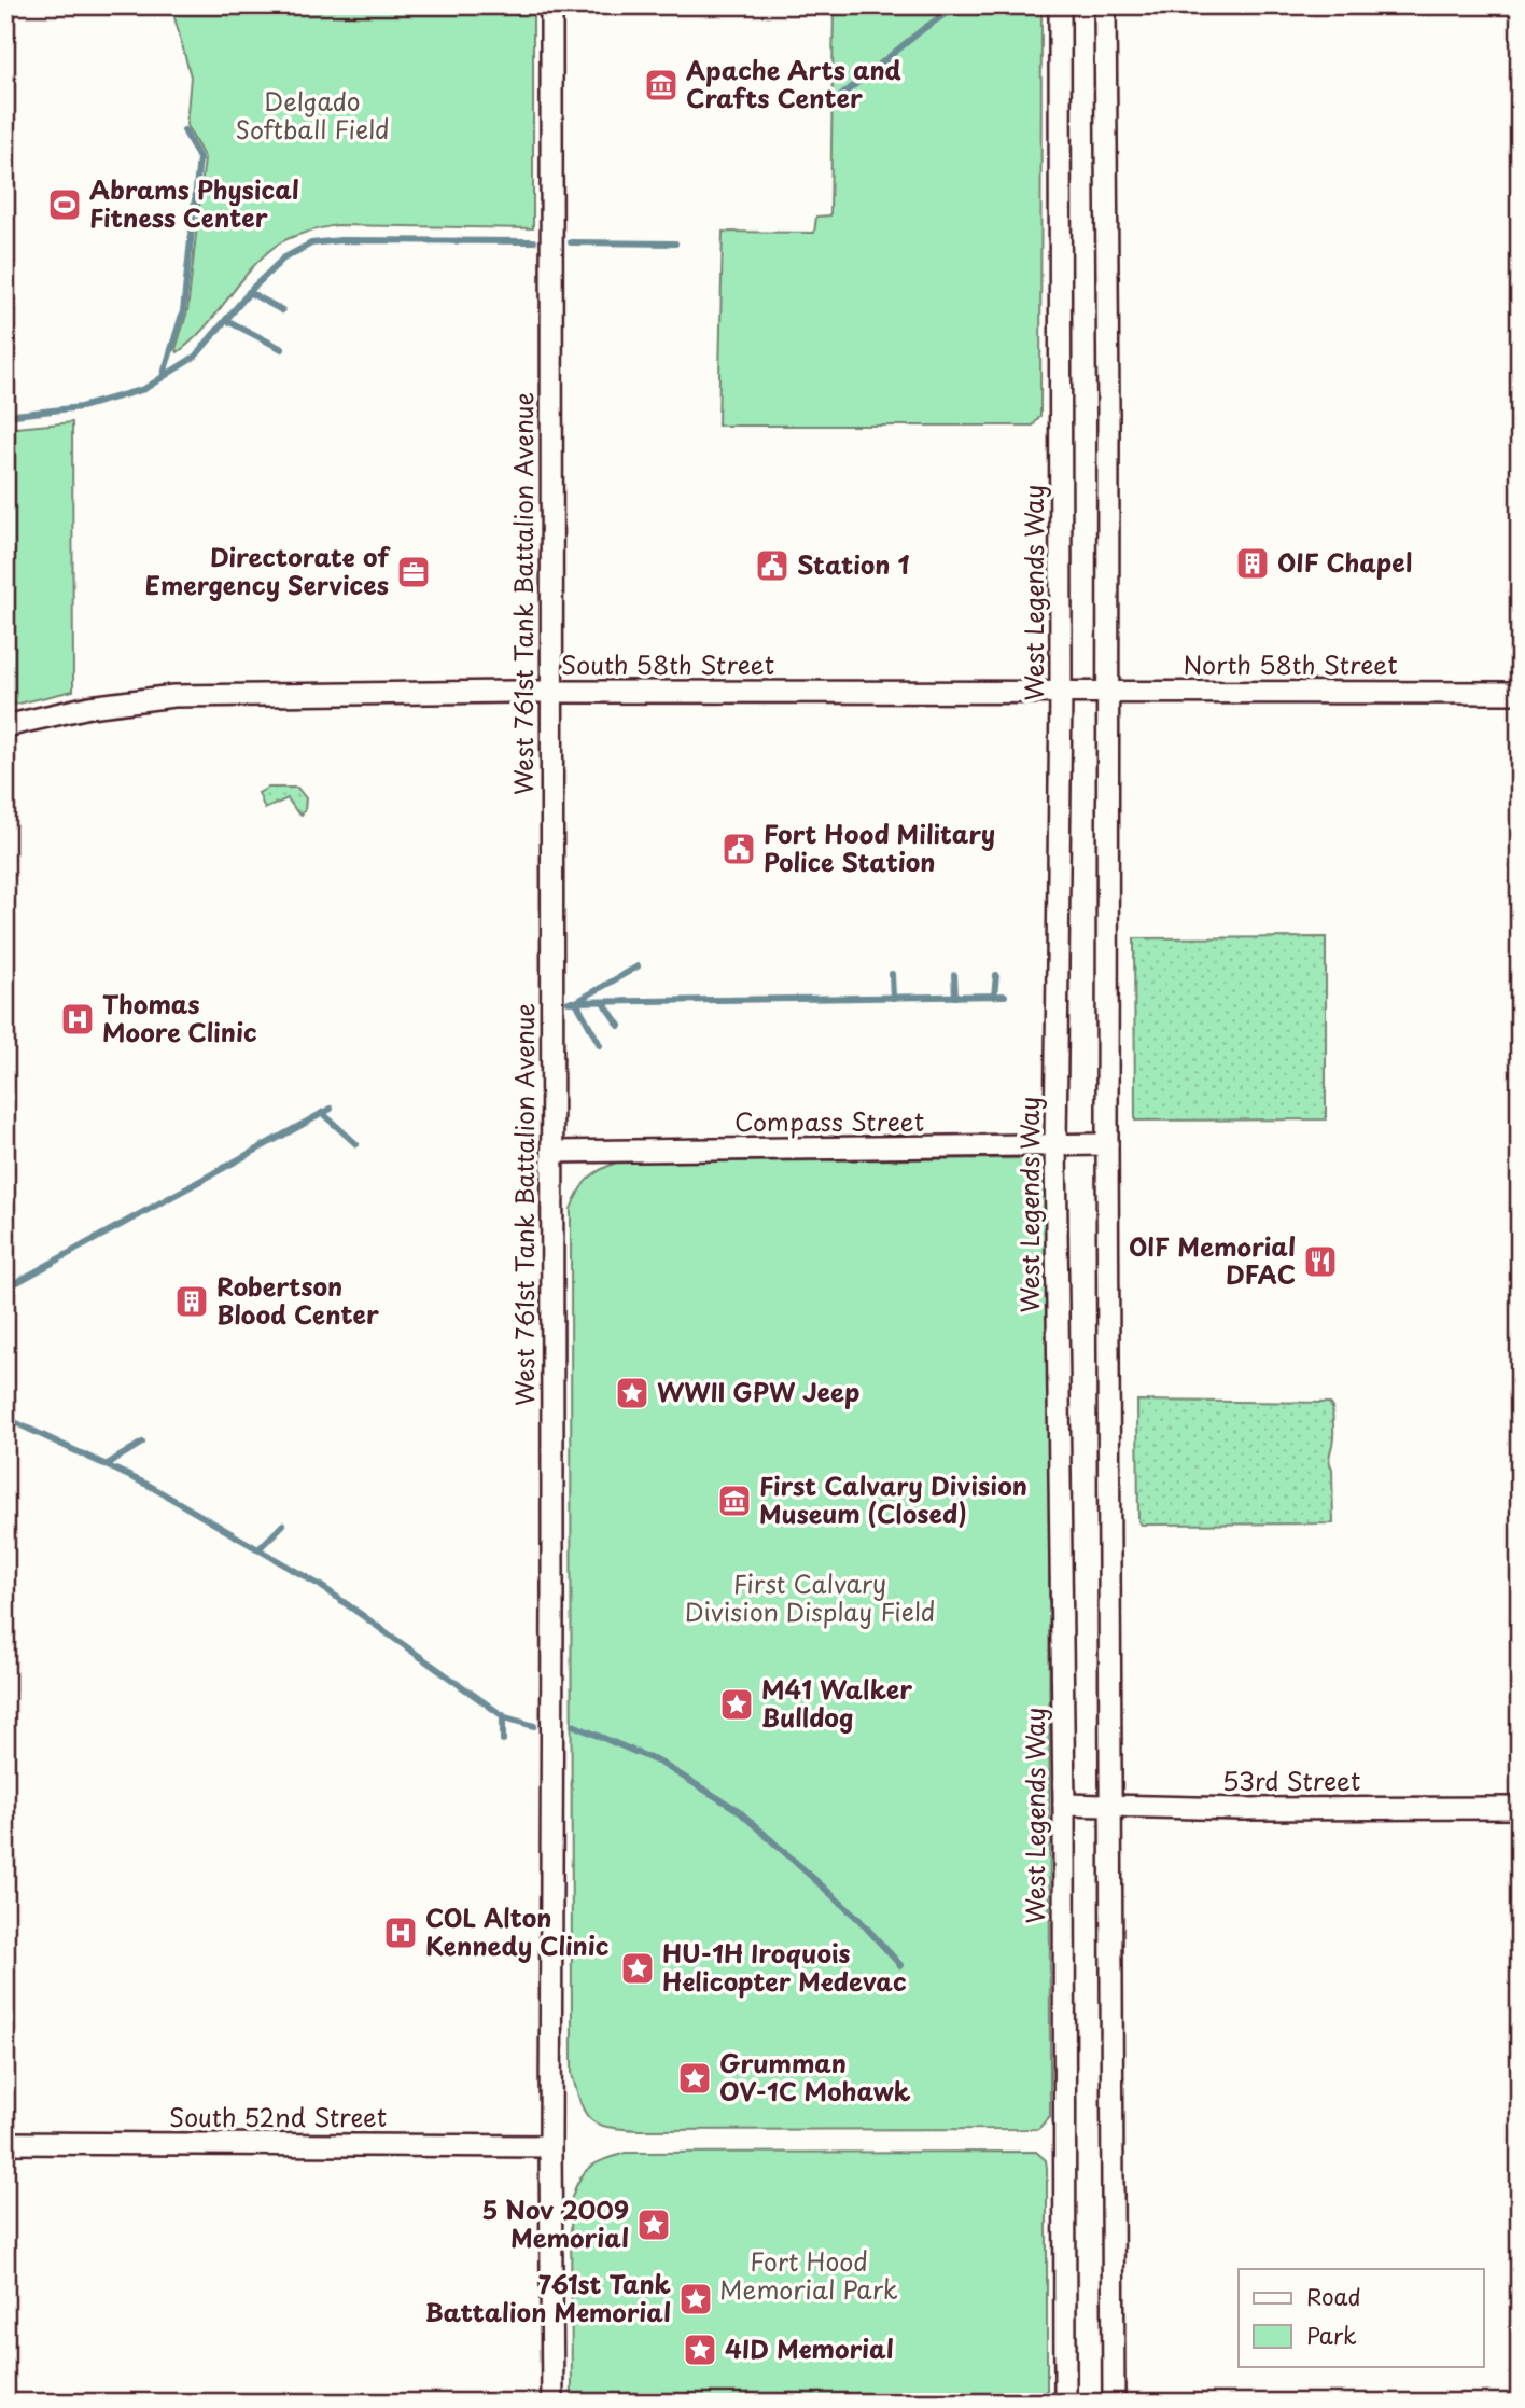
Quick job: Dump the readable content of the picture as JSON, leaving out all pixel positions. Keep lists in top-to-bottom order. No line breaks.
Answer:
{"streets":{"street":["West Legends Way","West 761st Tank Battalion Avenue","South 58th Street","North 58th Street","Compass Street","53rd Street","South 52nd Street"]},"crossings":[["West Legends Way","South 58th Street"],["West Legends Way","North 58th Street"],["West Legends Way","Compass Street"],["West Legends Way","53rd Street"],["West 761st Tank Battalion Avenue","South 58th Street"],["West 761st Tank Battalion Avenue","Compass Street"],["West 761st Tank Battalion Avenue","South 52nd Street"],["South 58th Street","North 58th Street"]],"parks":["Delgado Softball Field","First Calvary Division Display Field","Fort Hood Memorial Park"],"places":{"museum":["Apache Arts and Crafts Center","First Calvary Division Museum (Closed)"],"sports":["Abrams Physical Fitness Center"],"building":["OIF Chapel","Robertson Blood Center"],"public building":["Station 1","Fort Hood Military Police Station"],"office":["Directorate of Emergency Services"],"hospital":["Thomas Moore Clinic","COL Alton Kennedy Clinic"],"restaurant":["OIF Memorial DFAC"],"place":["WWII GPW Jeep","M41 Walker Bulldog","HU-1H Iroquois Helicopter Medevac","Grumman OV-1C Mohawk","5 Nov 2009 Memorial","761st Tank Battalion Memorial","4ID Memorial"]},"legend":["Road","Park"]}
